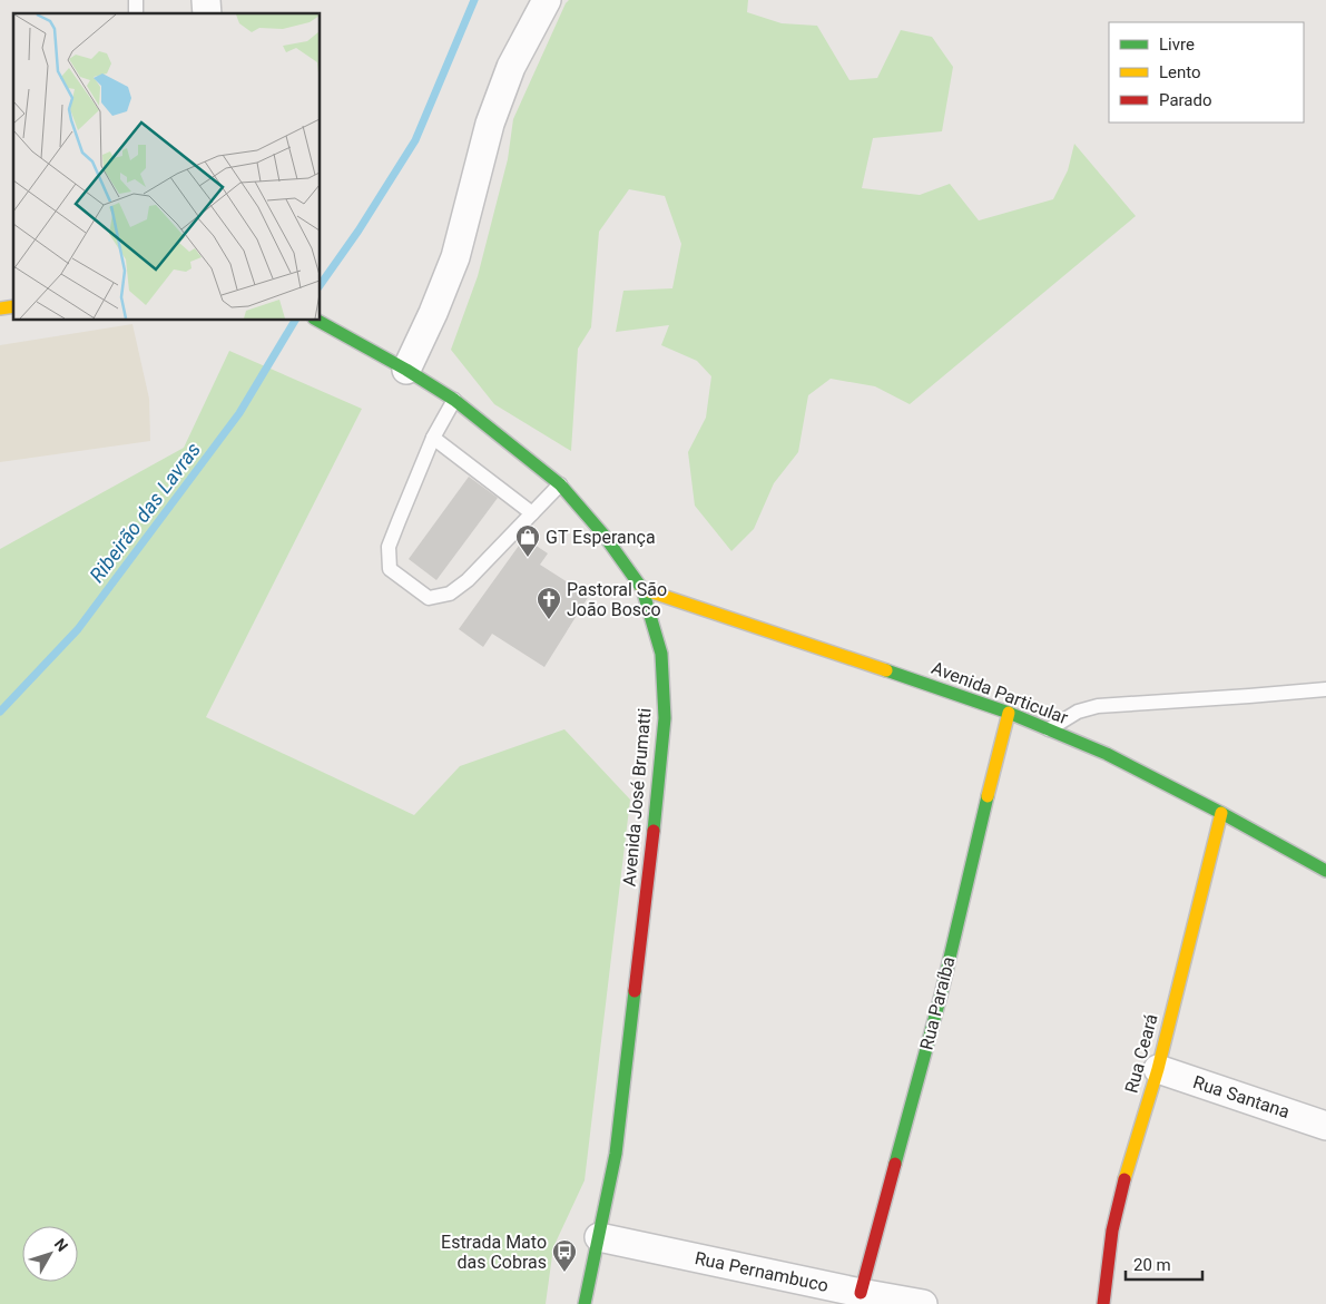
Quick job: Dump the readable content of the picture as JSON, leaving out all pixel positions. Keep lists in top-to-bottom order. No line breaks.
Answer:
{"streets":{"street":["Avenida Particular","Avenida José Brumatti","Rua Paraíba","Rua Ceará","Rua Santana","Rua Pernambuco"]},"crossings":[["Avenida Particular","Avenida José Brumatti"],["Avenida Particular","Rua Paraíba"],["Avenida Particular","Rua Ceará"],["Avenida José Brumatti","Rua Pernambuco"],["Rua Paraíba","Rua Pernambuco"],["Rua Ceará","Rua Santana"]],"water":["Ribeirão das Lavras"],"places":{"shop":["GT Esperança"],"church":["Pastoral São João Bosco"],"bus stop":["Estrada Mato das Cobras"]},"legend":["Livre","Lento","Parado"],"scale_bar":"20 m","north":"top right"}
